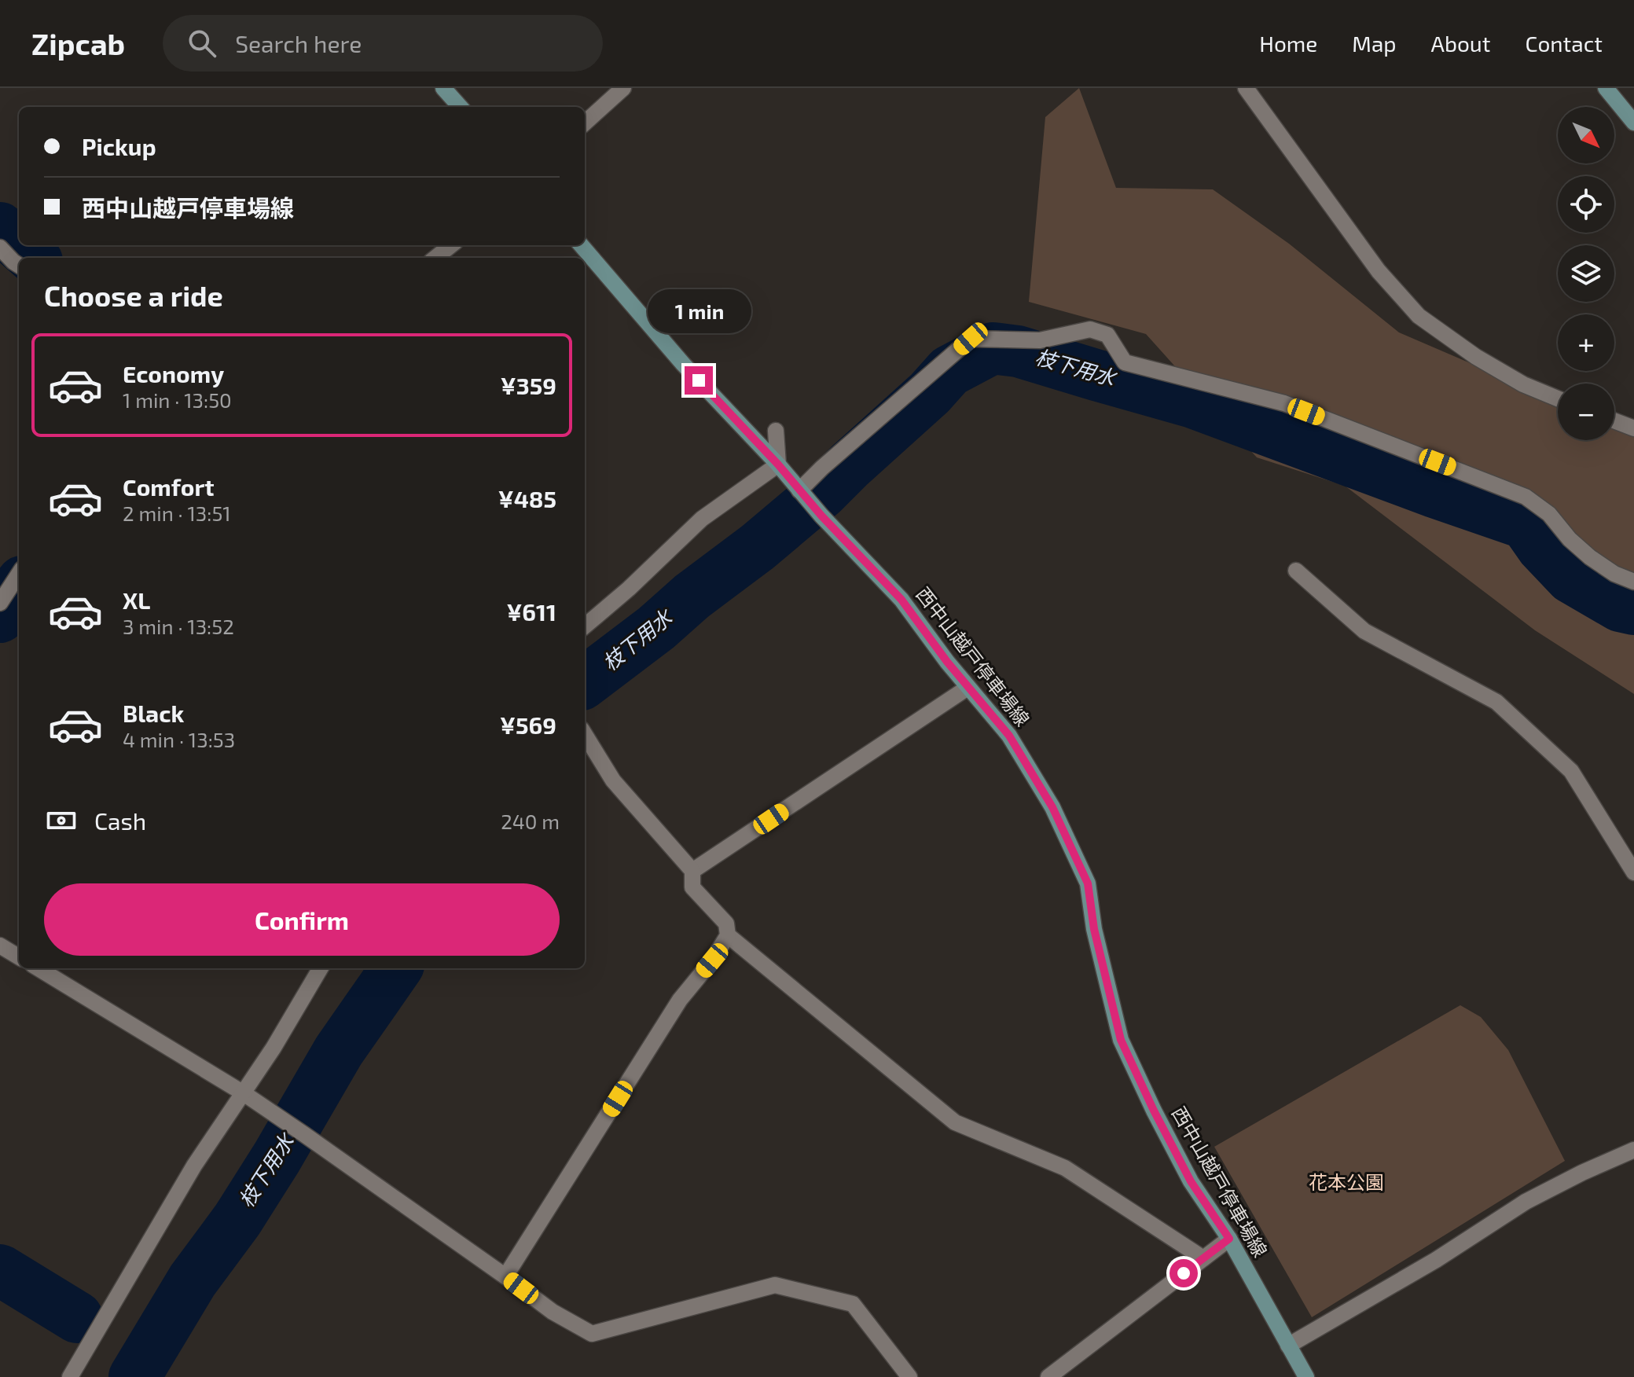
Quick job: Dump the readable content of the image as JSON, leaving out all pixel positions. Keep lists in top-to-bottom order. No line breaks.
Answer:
{"streets":{"main road":["西中山越戸停車場線"]},"water":["枝下用水"],"parks":["花本公園"],"north":"bottom right","page":{"header":"Zipcab","search":"Search here","nav":["Home","Map","About","Contact"],"map_buttons":["+","−"],"banner":["Pickup","西中山越戸停車場線"],"heading":"Choose a ride","bubble":"1 min","list":[{"name":"Economy","note":"1 min · 13:50","value":"¥359"},{"name":"Comfort","note":"2 min · 13:51","value":"¥485"},{"name":"XL","note":"3 min · 13:52","value":"¥611"},{"name":"Black","note":"4 min · 13:53","value":"¥569"}],"pay":["Cash","240 m"],"buttons":"Confirm"}}
